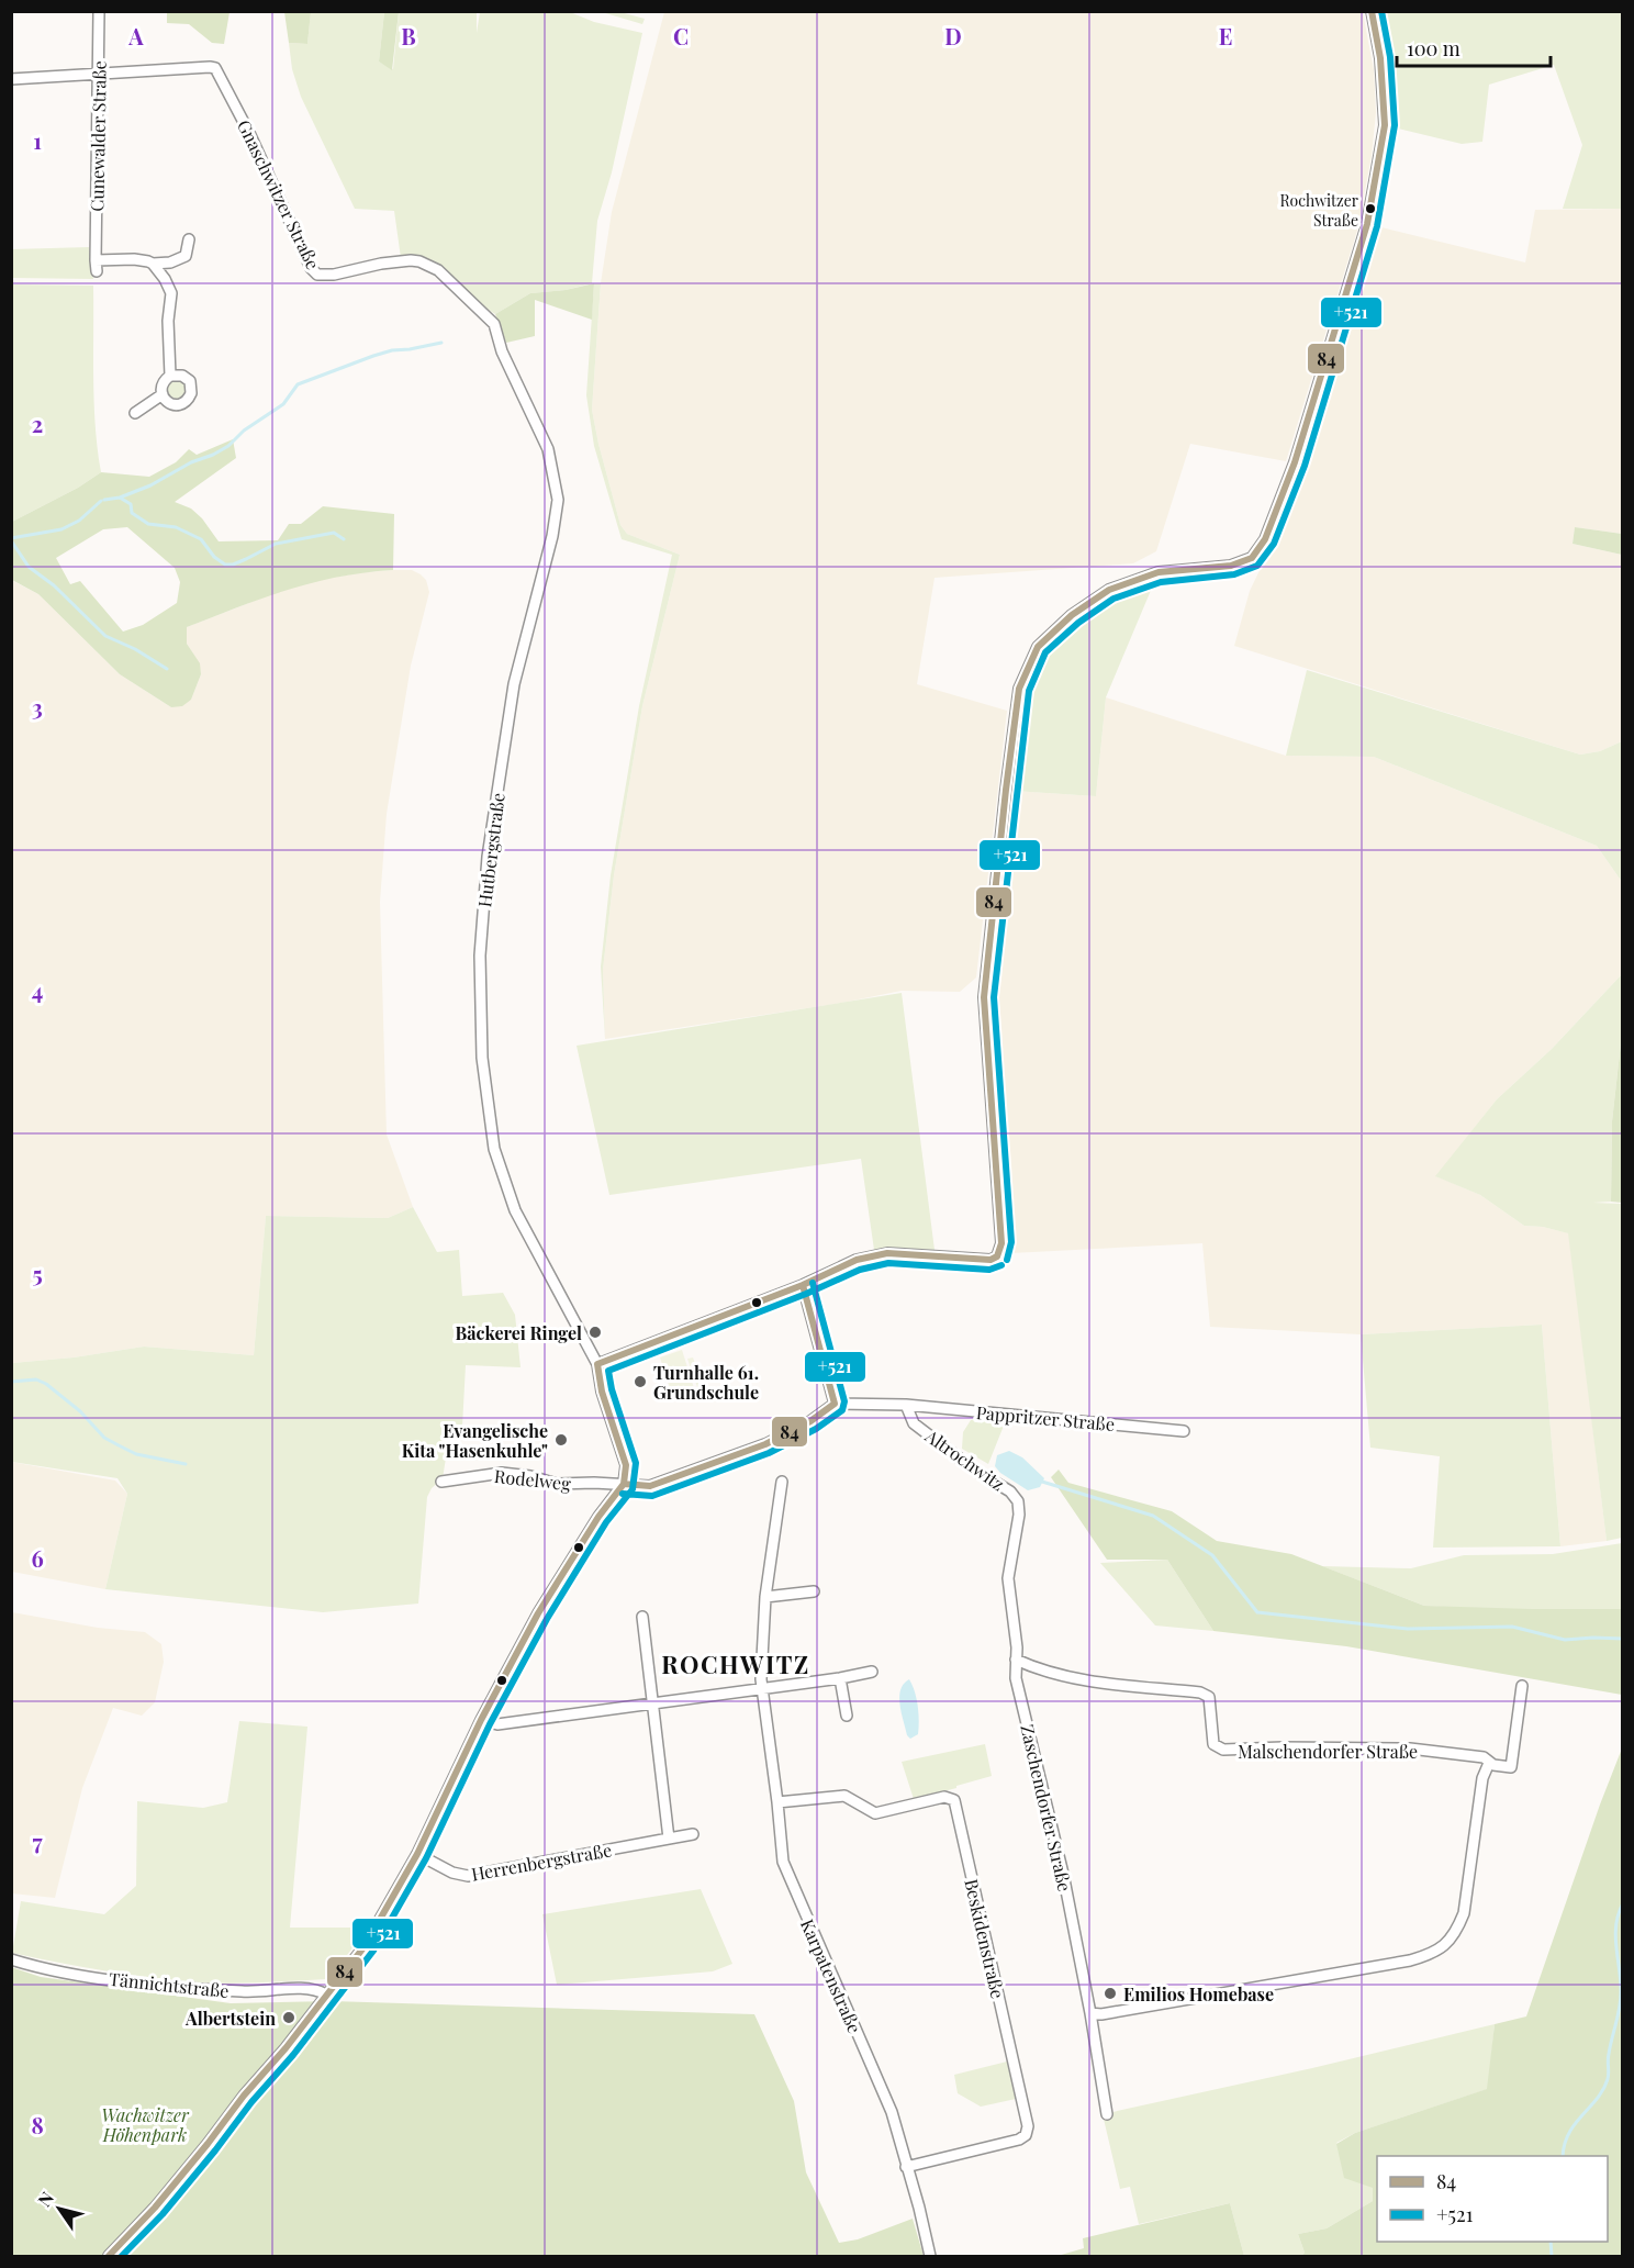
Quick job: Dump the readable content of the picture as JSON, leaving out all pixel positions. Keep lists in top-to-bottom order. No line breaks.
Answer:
{"streets":{"street":["Cunewalder Straße","Gnaschwitzer Straße","Hutbergstraße","Pappritzer Straße","Altrochwitz","Rodelweg","Malschendorfer Straße","Zaschendorfer Straße","Herrenbergstraße","Beskidenstraße","Karpatenstraße","Tännichtstraße"]},"crossings":[["Cunewalder Straße","Gnaschwitzer Straße"],["Gnaschwitzer Straße","Hutbergstraße"],["Hutbergstraße","Rodelweg"],["Pappritzer Straße","Altrochwitz"],["Altrochwitz","Zaschendorfer Straße"],["Malschendorfer Straße","Zaschendorfer Straße"],["Beskidenstraße","Karpatenstraße"]],"districts":["ROCHWITZ"],"parks":["Wachwitzer Höhenpark"],"places":["Rochwitzer Straße","Bäckerei Ringel","Turnhalle 61. Grundschule","Evangelische Kita \"Hasenkuhle\"","Emilios Homebase","Albertstein"],"lines":["transit line 84","transit line +521"],"legend":["84","+521"],"scale_bar":"100 m","north":"top left","grid":{"columns":["A","B","C","D","E"],"rows":["1","2","3","4","5","6","7","8"]}}
